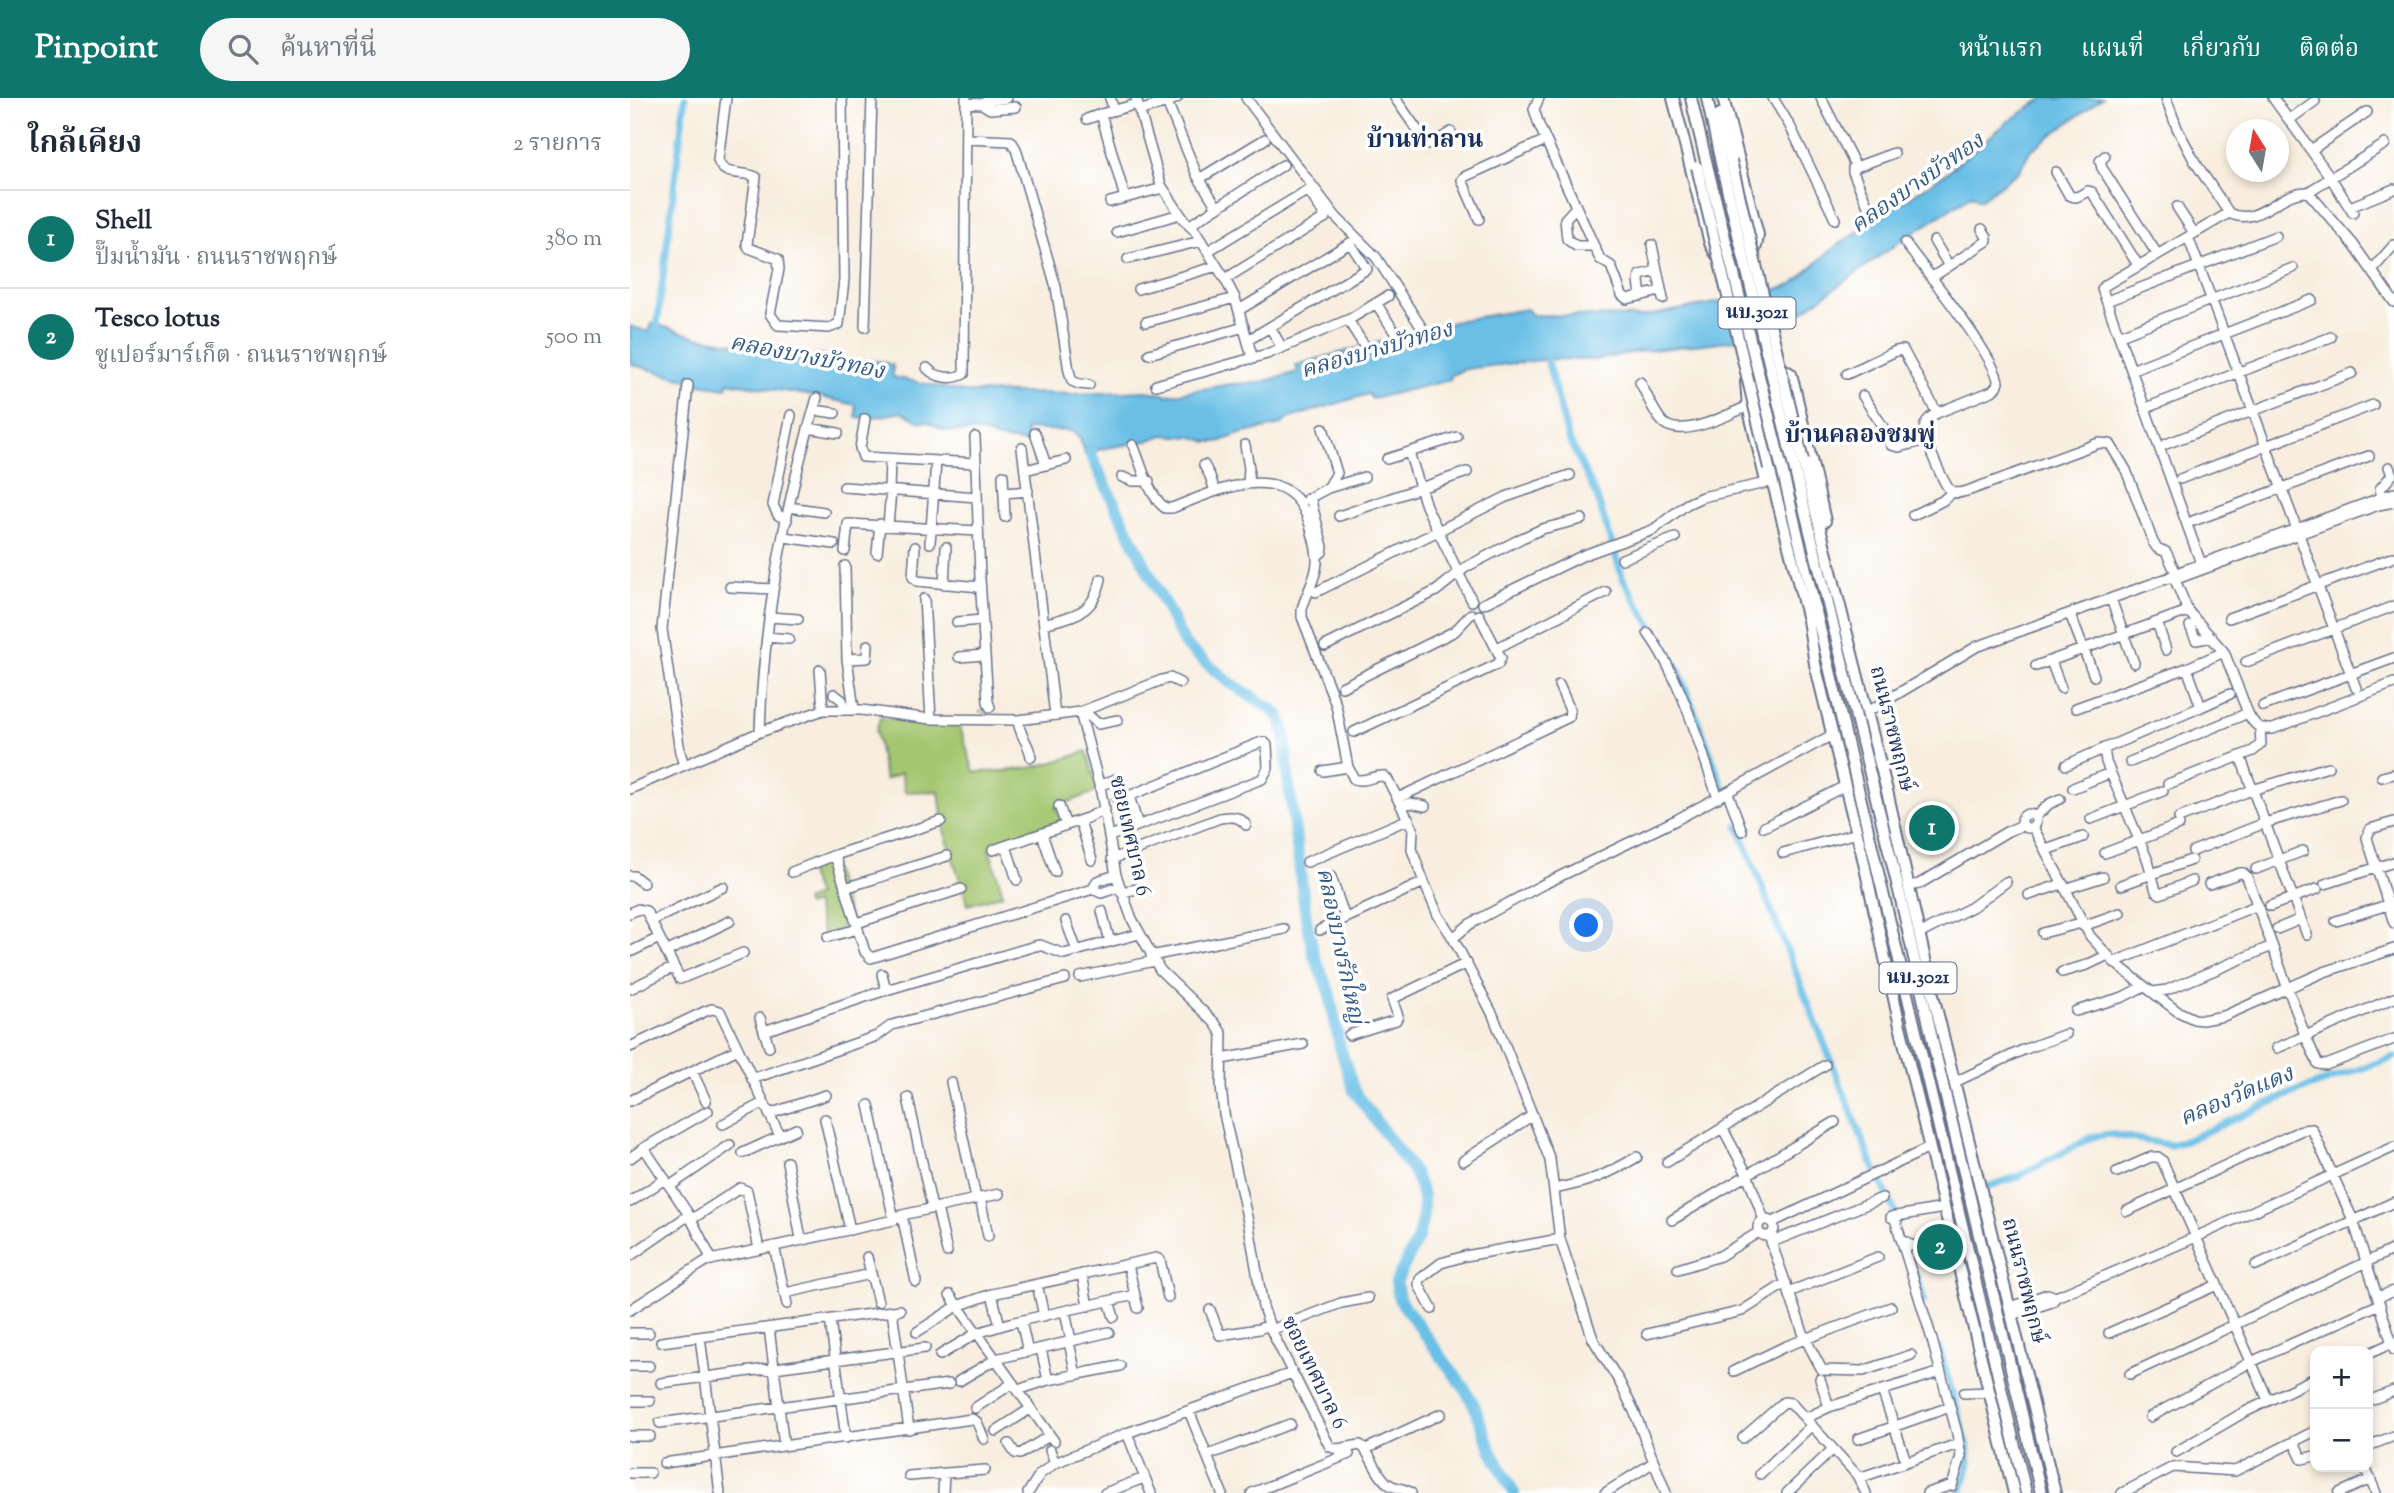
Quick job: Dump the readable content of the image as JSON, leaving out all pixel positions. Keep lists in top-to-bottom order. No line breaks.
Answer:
{"streets":{"main road":["นบ.3021","ถนนราชพฤกษ์"],"street":["ซอยเทศบาล 6"]},"districts":["บ้านท่าลาน","บ้านคลองชมพู่"],"water":["คลองบางบัวทอง","คลองบางรักใหญ่","คลองวัดแดง"],"north":"top","page":{"header":"Pinpoint","search":"ค้นหาที่นี่","nav":["หน้าแรก","แผนที่","เกี่ยวกับ","ติดต่อ"],"heading":["ใกล้เคียง","2 รายการ"],"list":[{"mark":"1","name":"Shell","note":"ปั๊มน้ำมัน · ถนนราชพฤกษ์","value":"380 m"},{"mark":"2","name":"Tesco lotus","note":"ซูเปอร์มาร์เก็ต · ถนนราชพฤกษ์","value":"500 m"}],"pins":["1","2"],"map_buttons":["+","−"]}}
